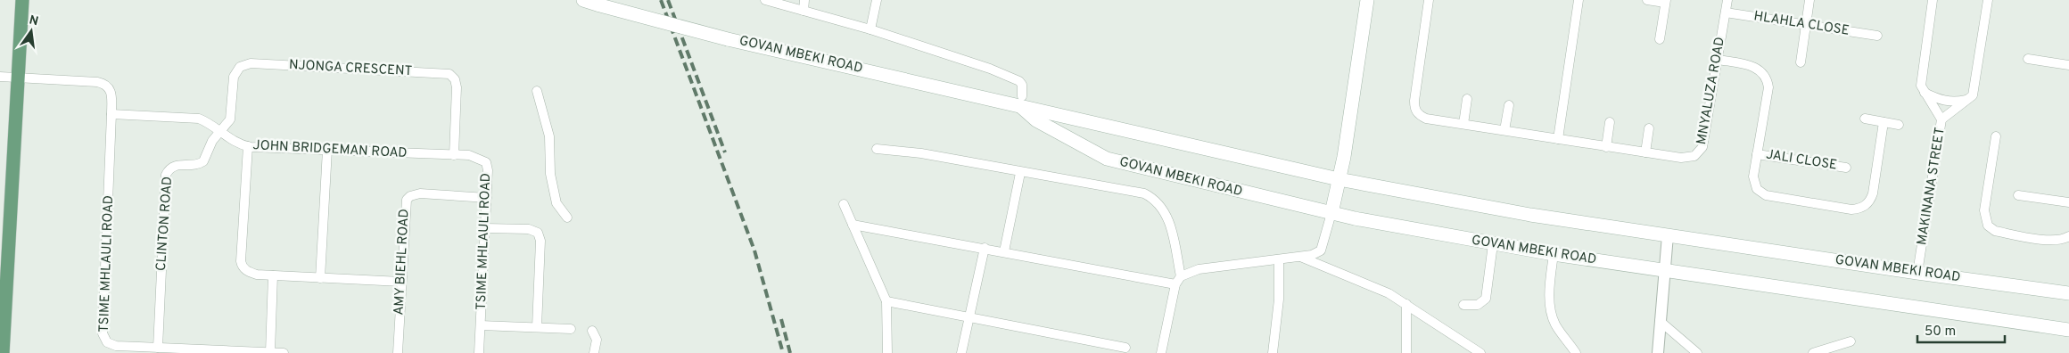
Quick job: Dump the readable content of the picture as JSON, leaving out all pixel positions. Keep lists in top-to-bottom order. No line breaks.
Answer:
{"streets":{"main road":["GOVAN MBEKI ROAD"],"street":["HLAHLA CLOSE","NJONGA CRESCENT","MNYALUZA ROAD","JOHN BRIDGEMAN ROAD","JALI CLOSE","MAKINANA STREET","CLINTON ROAD","TSIME MHLAULI ROAD","AMY BIEHL ROAD"]},"crossings":[["HLAHLA CLOSE","MNYALUZA ROAD"],["GOVAN MBEKI ROAD","MAKINANA STREET"],["NJONGA CRESCENT","JOHN BRIDGEMAN ROAD"],["NJONGA CRESCENT","CLINTON ROAD"],["NJONGA CRESCENT","TSIME MHLAULI ROAD"],["JOHN BRIDGEMAN ROAD","CLINTON ROAD"],["JOHN BRIDGEMAN ROAD","TSIME MHLAULI ROAD"],["CLINTON ROAD","TSIME MHLAULI ROAD"],["TSIME MHLAULI ROAD","AMY BIEHL ROAD"]],"scale_bar":"50 m","north":"top"}
